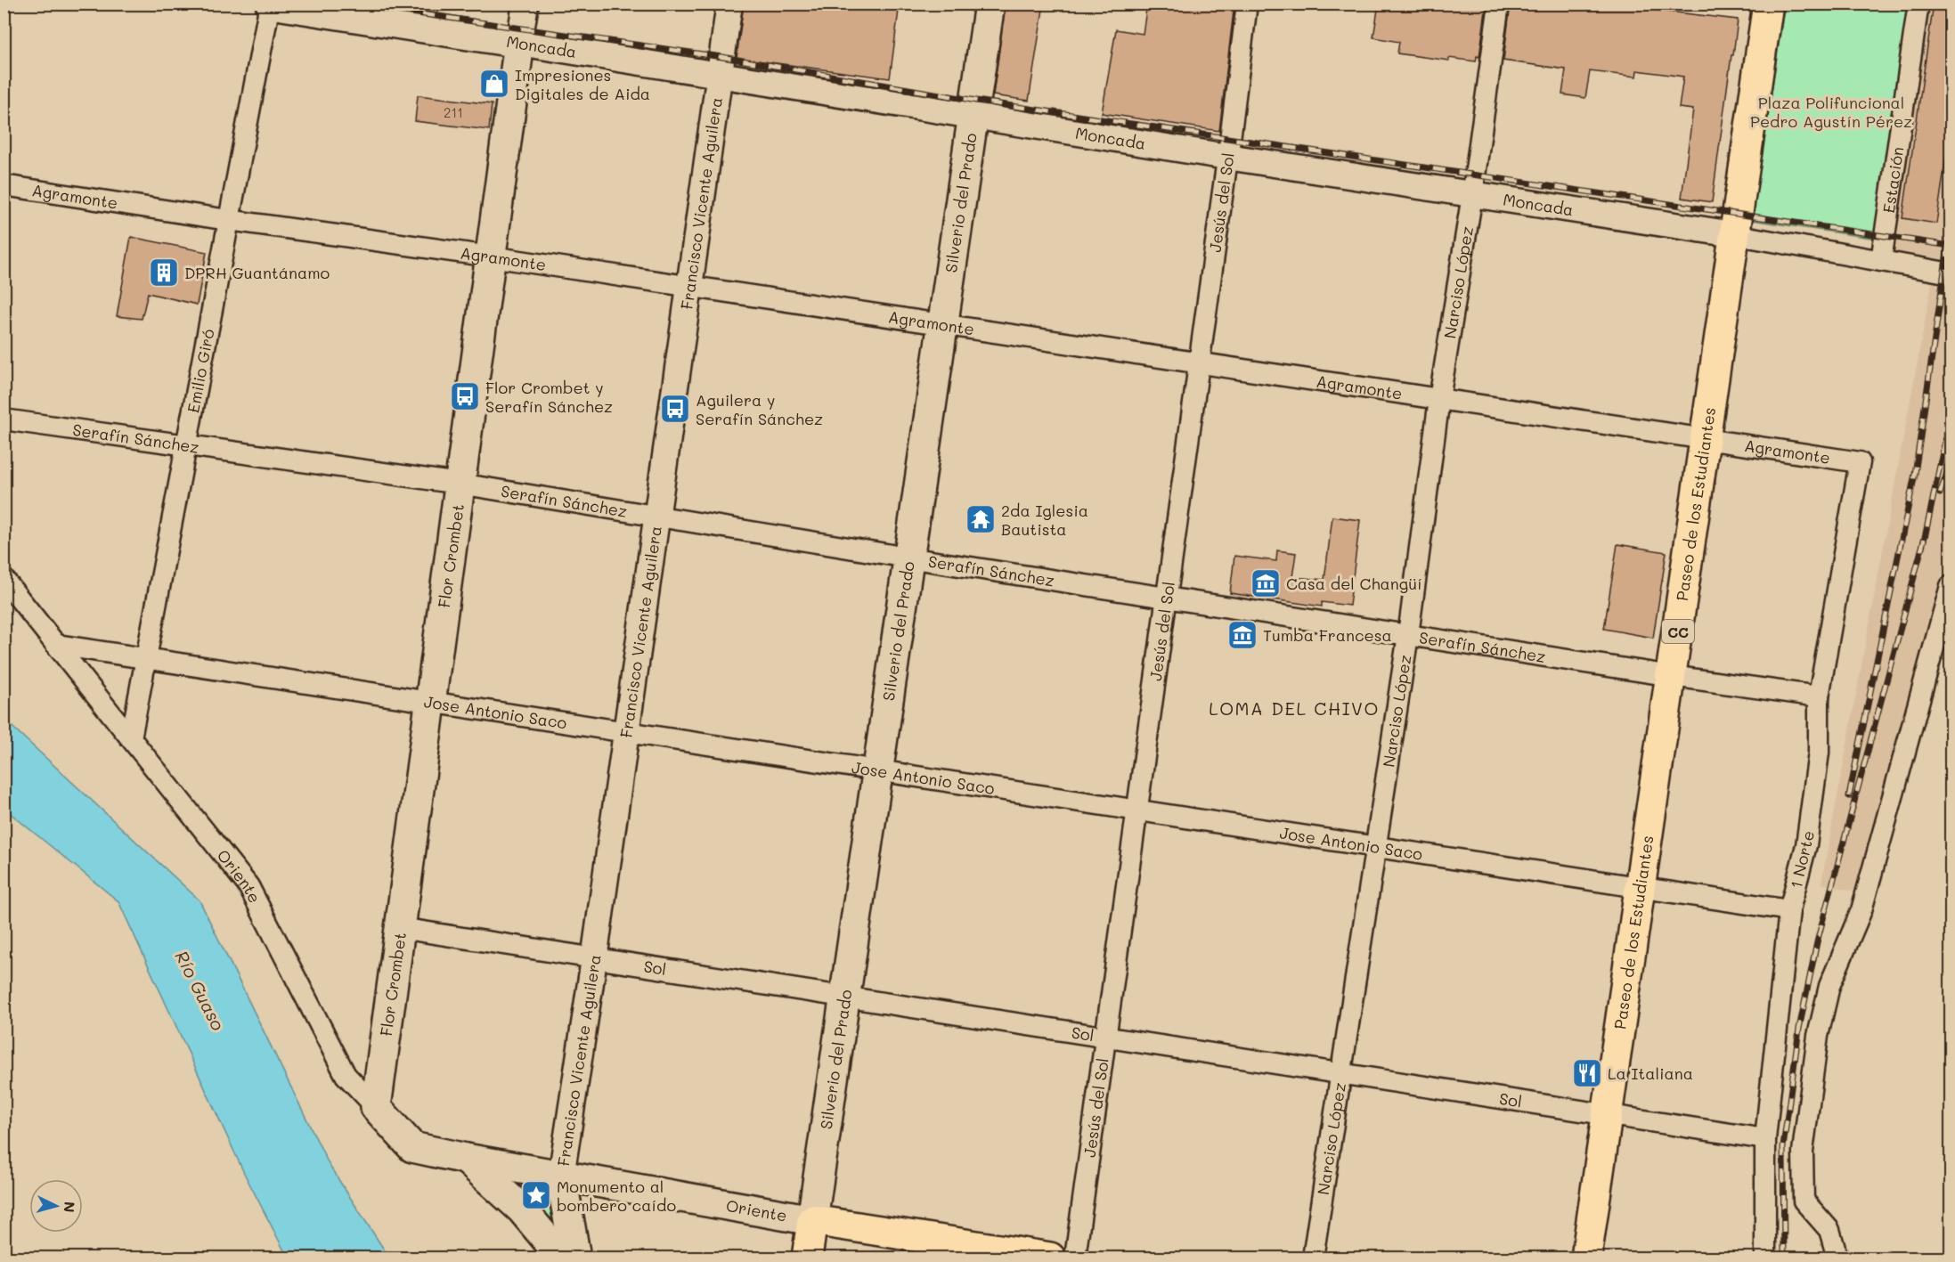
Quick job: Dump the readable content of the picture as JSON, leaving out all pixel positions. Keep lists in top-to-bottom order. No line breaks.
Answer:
{"streets":{"main road":["Moncada","Francisco Vicente Aguilera","Silverio del Prado","Paseo de los Estudiantes","Flor Crombet","CC","Oriente"],"street":["Estación","Agramonte","Jesús del Sol","Narciso López","Emilio Giró","Serafín Sánchez","Jose Antonio Saco","1 Norte","Sol"]},"crossings":[["Moncada","Estación"],["Moncada","Jesús del Sol"],["Moncada","Francisco Vicente Aguilera"],["Moncada","Silverio del Prado"],["Moncada","Narciso López"],["Moncada","Emilio Giró"],["Moncada","Paseo de los Estudiantes"],["Moncada","Flor Crombet"],["Agramonte","Jesús del Sol"],["Agramonte","Francisco Vicente Aguilera"],["Agramonte","Silverio del Prado"],["Agramonte","Narciso López"],["Agramonte","Emilio Giró"],["Agramonte","Paseo de los Estudiantes"],["Agramonte","Flor Crombet"],["Agramonte","1 Norte"],["Jesús del Sol","Serafín Sánchez"],["Jesús del Sol","Jose Antonio Saco"],["Jesús del Sol","Sol"],["Francisco Vicente Aguilera","Serafín Sánchez"],["Francisco Vicente Aguilera","Jose Antonio Saco"],["Francisco Vicente Aguilera","Oriente"],["Francisco Vicente Aguilera","Sol"],["Silverio del Prado","Serafín Sánchez"],["Silverio del Prado","Jose Antonio Saco"],["Silverio del Prado","Oriente"],["Silverio del Prado","Sol"],["Narciso López","Serafín Sánchez"],["Narciso López","Jose Antonio Saco"],["Narciso López","Sol"],["Emilio Giró","Serafín Sánchez"],["Emilio Giró","Jose Antonio Saco"],["Emilio Giró","Oriente"],["Serafín Sánchez","Paseo de los Estudiantes"],["Serafín Sánchez","Flor Crombet"],["Serafín Sánchez","1 Norte"],["Paseo de los Estudiantes","Jose Antonio Saco"],["Paseo de los Estudiantes","Sol"],["Flor Crombet","Jose Antonio Saco"],["Flor Crombet","Oriente"],["Flor Crombet","Sol"],["Jose Antonio Saco","1 Norte"],["Jose Antonio Saco","Oriente"],["1 Norte","Sol"]],"districts":["LOMA DEL CHIVO"],"water":["Río Guaso"],"parks":["Plaza Polifuncional Pedro Agustín Pérez"],"places":{"shop":["Impresiones Digitales de Aida"],"building":["DPRH Guantánamo"],"bus stop":["Flor Crombet y Serafín Sánchez","Aguilera y Serafín Sánchez"],"temple":["2da Iglesia Bautista"],"museum":["Casa del Changüí","Tumba Francesa"],"restaurant":["La Italiana"],"place":["Monumento al bombero caído"]},"house_numbers":["211"],"north":"right"}
